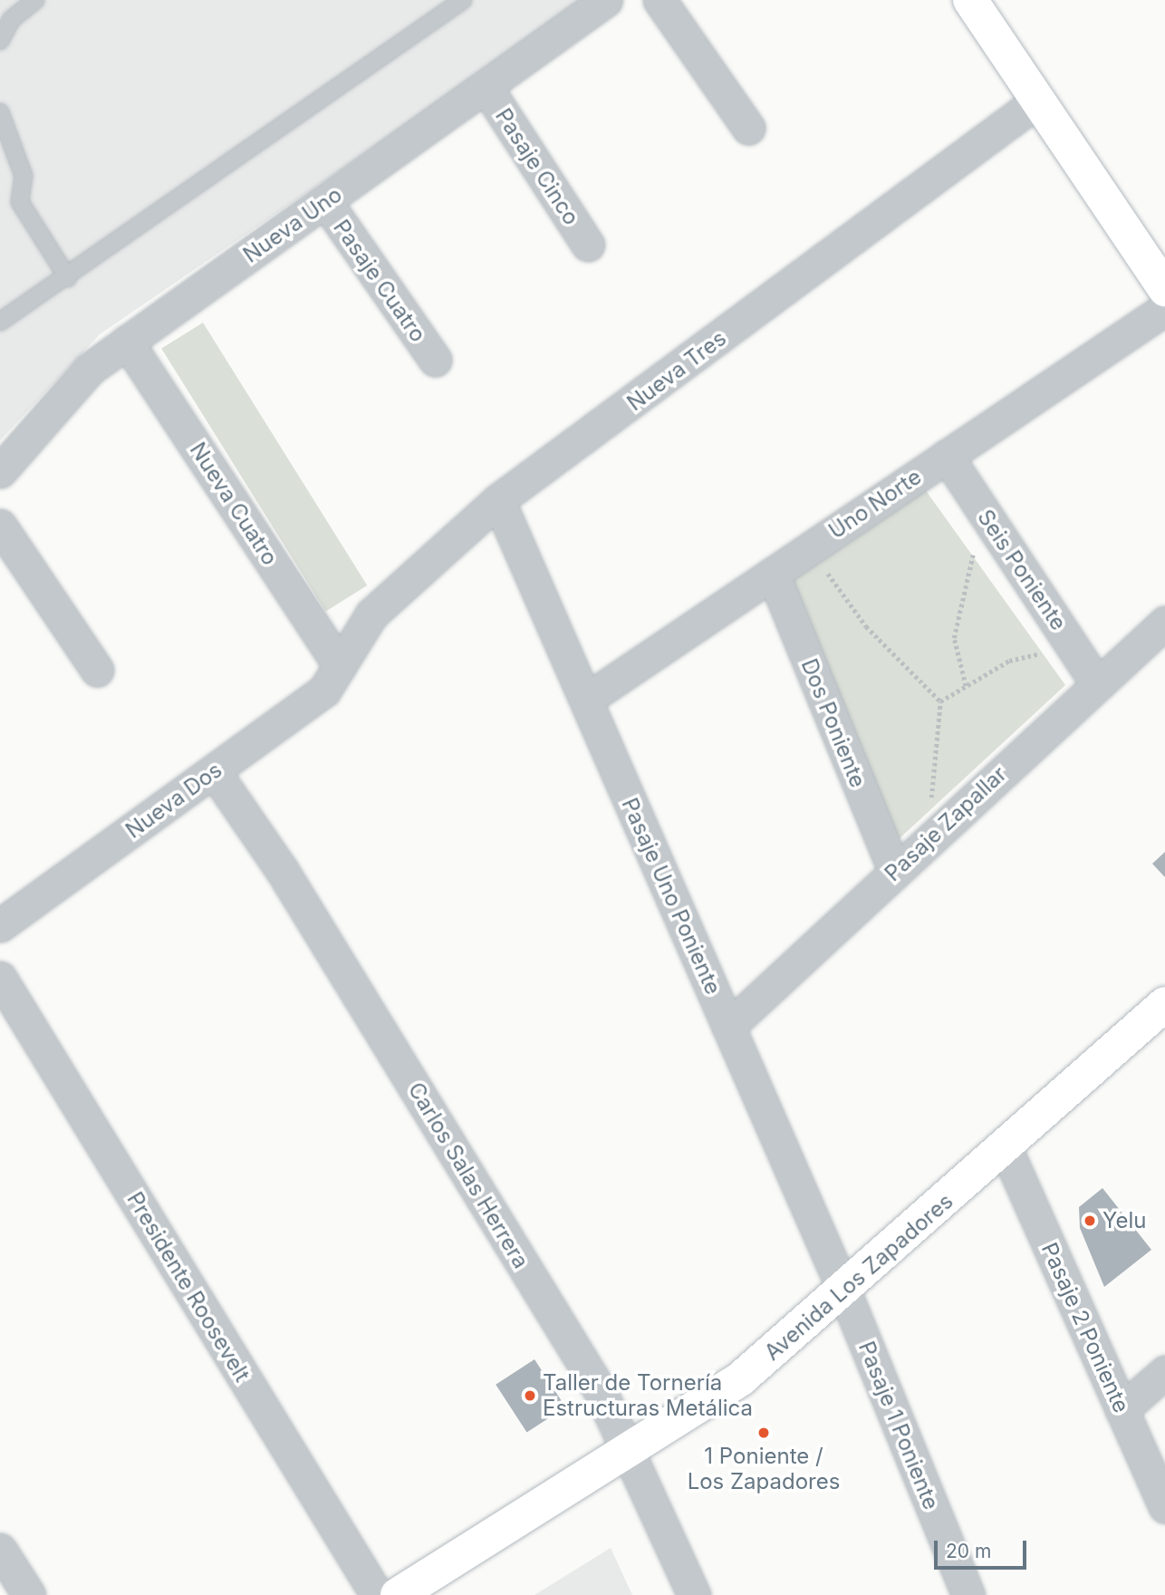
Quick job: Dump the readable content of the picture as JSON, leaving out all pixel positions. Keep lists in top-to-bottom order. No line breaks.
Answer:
{"streets":{"main road":["Avenida Los Zapadores"],"street":["Pasaje Cinco","Nueva Uno","Pasaje Cuatro","Nueva Tres","Nueva Cuatro","Uno Norte","Seis Poniente","Dos Poniente","Nueva Dos","Pasaje Zapallar","Pasaje Uno Poniente","Carlos Salas Herrera","Presidente Roosevelt","Pasaje 2 Poniente","Pasaje 1 Poniente"]},"crossings":[["Pasaje Cinco","Nueva Uno"],["Nueva Uno","Pasaje Cuatro"],["Nueva Uno","Nueva Cuatro"],["Nueva Tres","Nueva Cuatro"],["Nueva Tres","Nueva Dos"],["Nueva Tres","Pasaje Uno Poniente"],["Nueva Cuatro","Nueva Dos"],["Uno Norte","Seis Poniente"],["Uno Norte","Dos Poniente"],["Uno Norte","Pasaje Uno Poniente"],["Seis Poniente","Pasaje Zapallar"],["Dos Poniente","Pasaje Zapallar"],["Nueva Dos","Carlos Salas Herrera"],["Pasaje Zapallar","Pasaje Uno Poniente"],["Pasaje Uno Poniente","Avenida Los Zapadores"],["Pasaje Uno Poniente","Pasaje 1 Poniente"],["Carlos Salas Herrera","Avenida Los Zapadores"],["Avenida Los Zapadores","Pasaje 2 Poniente"],["Avenida Los Zapadores","Pasaje 1 Poniente"]],"places":["Yelu","Taller de Tornería Estructuras Metálica","1 Poniente / Los Zapadores"],"scale_bar":"20 m"}
